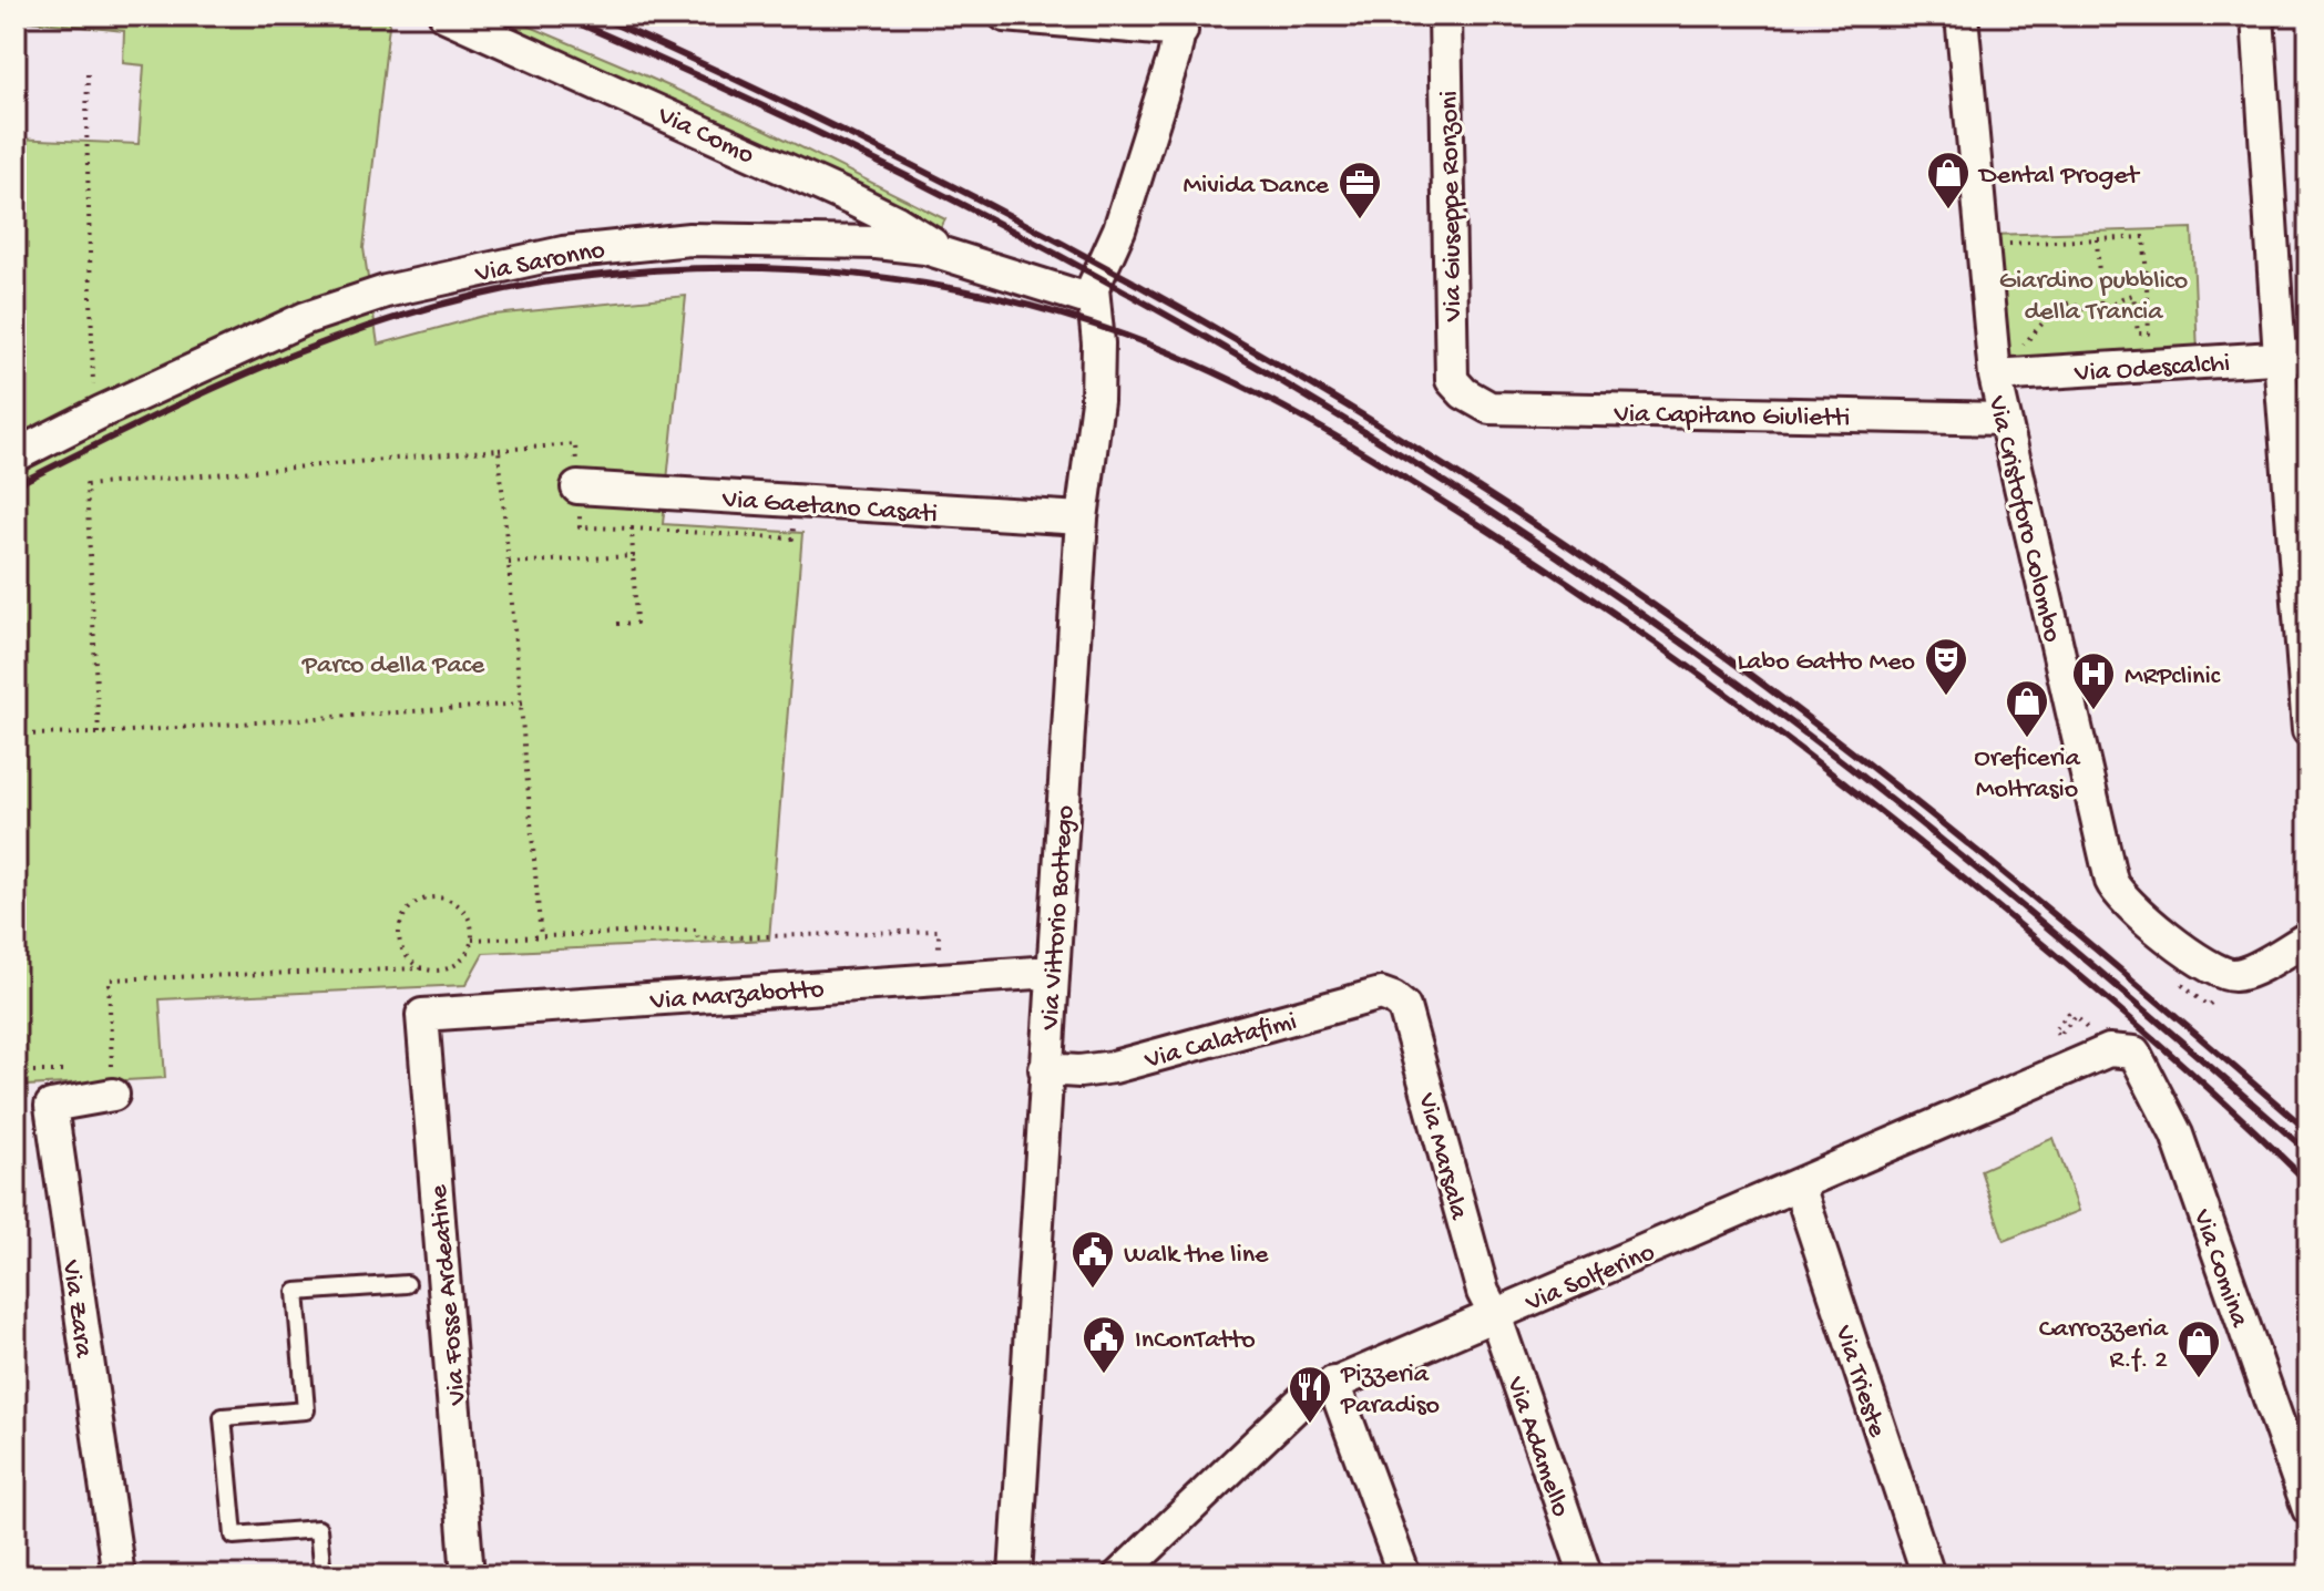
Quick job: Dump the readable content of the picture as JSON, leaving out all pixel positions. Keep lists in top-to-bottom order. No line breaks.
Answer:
{"streets":{"street":["Via Como","Via Giuseppe Ronzoni","Via Saronno","Via Odescalchi","Via Capitano Giulietti","Via Gaetano Casati","Via Cristoforo Colombo","Via Vittorio Bottego","Via Marzabotto","Via Calatafimi","Via Marsala","Via Comina","Via Solferino","Via Fosse Ardeatine","Via Zara","Via Trieste","Via Adamello"]},"crossings":[["Via Como","Via Saronno"],["Via Giuseppe Ronzoni","Via Capitano Giulietti"],["Via Saronno","Via Vittorio Bottego"],["Via Odescalchi","Via Cristoforo Colombo"],["Via Capitano Giulietti","Via Cristoforo Colombo"],["Via Gaetano Casati","Via Vittorio Bottego"],["Via Vittorio Bottego","Via Marzabotto"],["Via Vittorio Bottego","Via Calatafimi"],["Via Marzabotto","Via Fosse Ardeatine"],["Via Calatafimi","Via Marsala"],["Via Marsala","Via Solferino"],["Via Marsala","Via Adamello"],["Via Comina","Via Solferino"],["Via Solferino","Via Trieste"],["Via Solferino","Via Adamello"]],"parks":["Giardino pubblico della Trancia","Parco della Pace"],"places":{"shop":["Dental Proget","Oreficeria Moltrasio","Carrozzeria R.f. 2"],"office":["Mivida Dance"],"theatre":["Labo Gatto Meo"],"hospital":["MRPclinic"],"public building":["Walk the line","InConTatto"],"restaurant":["Pizzeria Paradiso"]}}
